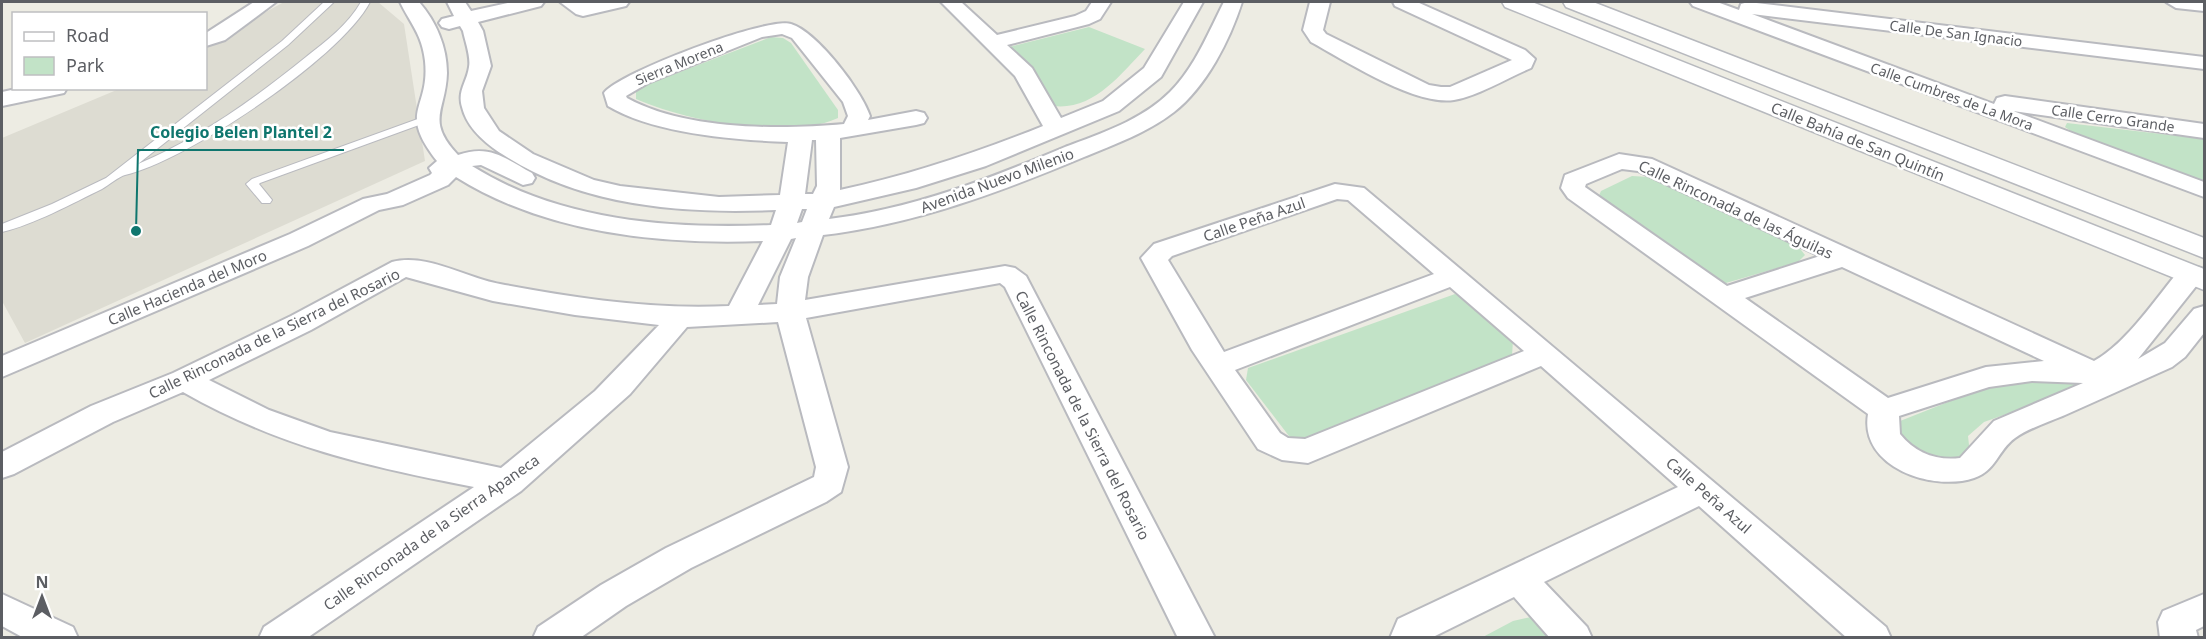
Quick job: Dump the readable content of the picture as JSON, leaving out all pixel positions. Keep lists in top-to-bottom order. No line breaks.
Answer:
{"streets":{"street":["Calle De San Ignacio","Sierra Morena","Calle Cumbres de La Mora","Calle Cerro Grande","Calle Bahía de San Quintín","Avenida Nuevo Milenio","Calle Rinconada de las Águilas","Calle Peña Azul","Calle Hacienda del Moro","Calle Rinconada de la Sierra del Rosario","Calle Rinconada de la Sierra Apaneca"]},"crossings":[["Calle De San Ignacio","Calle Cumbres de La Mora"],["Calle Cumbres de La Mora","Calle Cerro Grande"],["Avenida Nuevo Milenio","Calle Hacienda del Moro"],["Calle Rinconada de la Sierra del Rosario","Calle Rinconada de la Sierra Apaneca"]],"places":["Colegio Belen Plantel 2"],"legend":["Road","Park"],"north":"top"}
